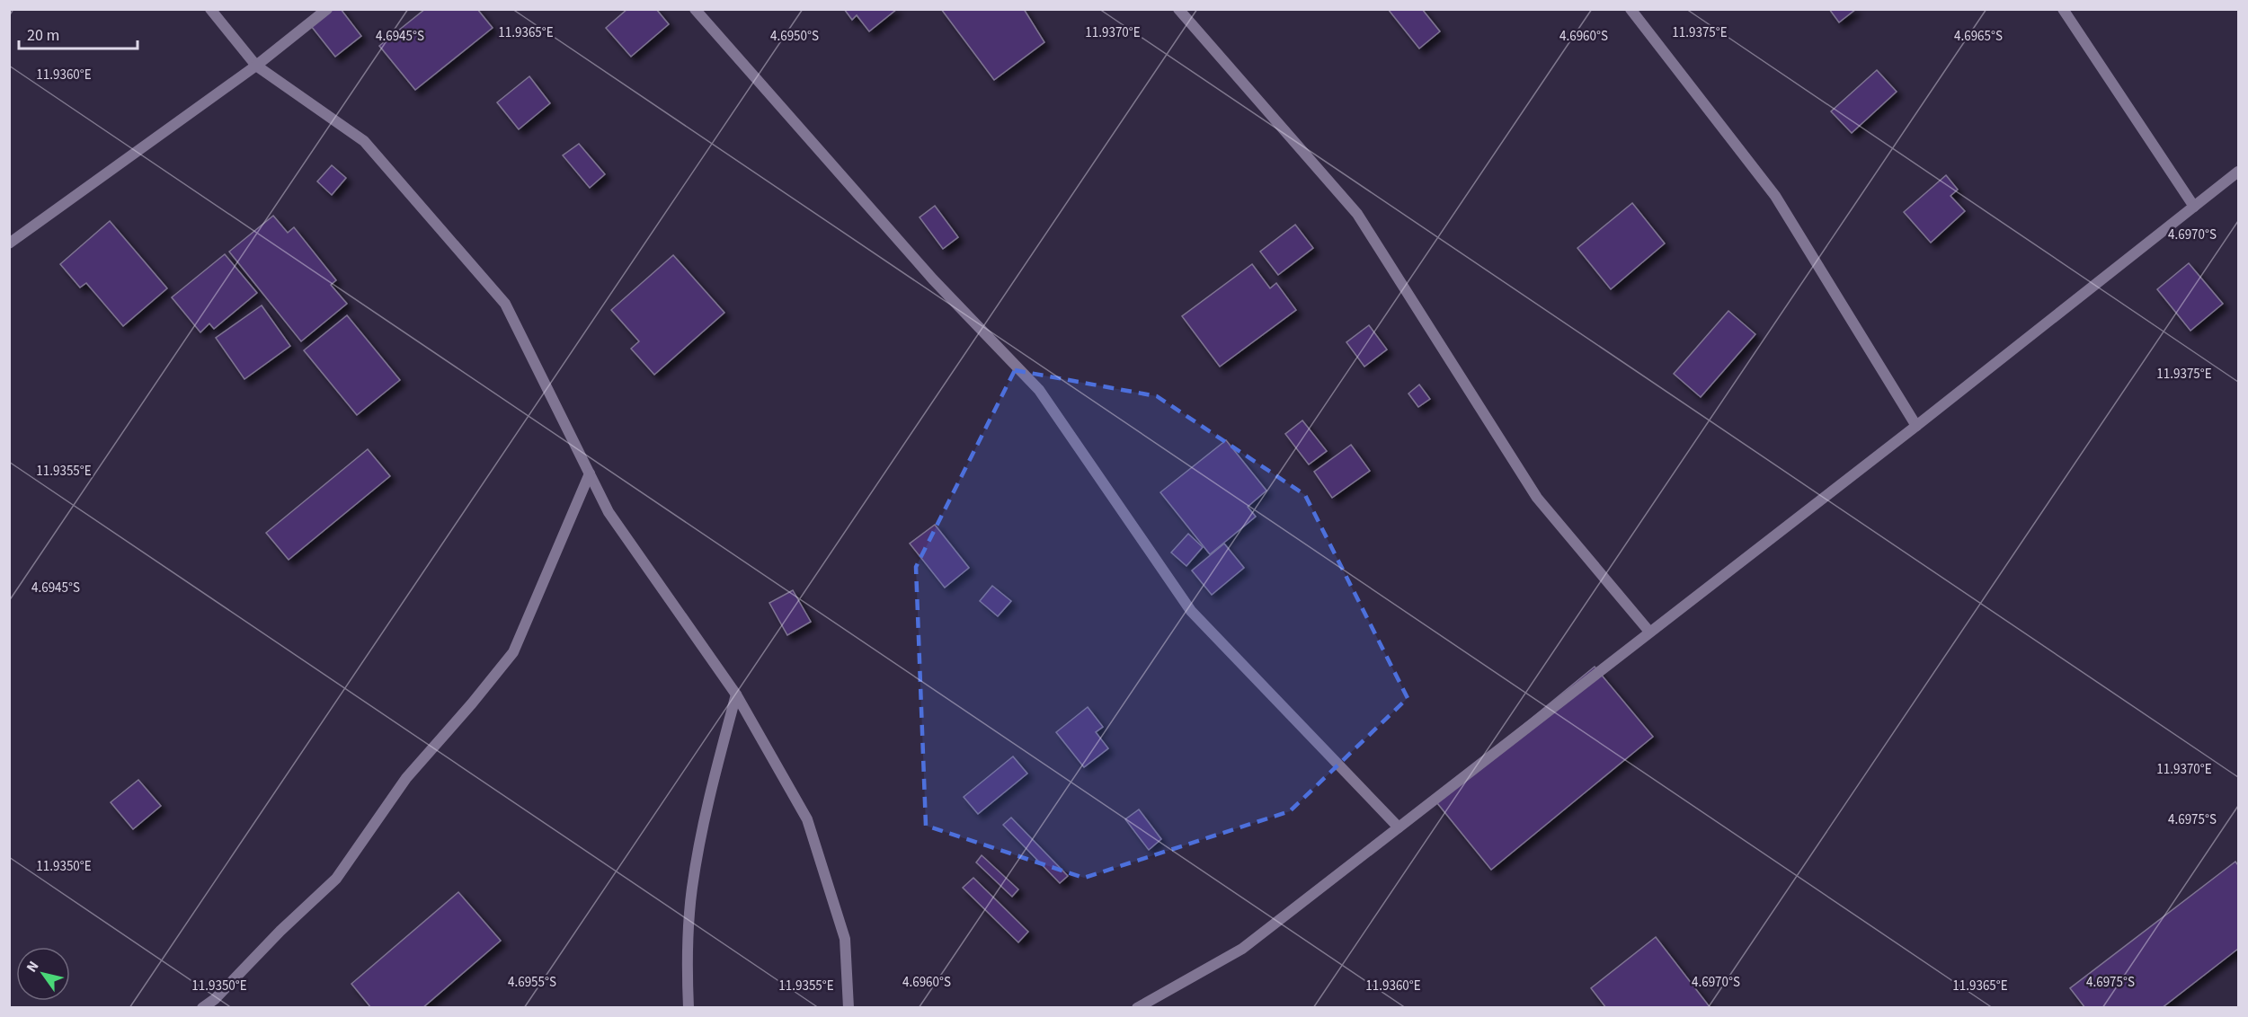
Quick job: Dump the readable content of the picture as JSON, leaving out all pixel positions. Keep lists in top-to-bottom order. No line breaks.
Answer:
{"scale_bar":"20 m","north":"top left","coordinates":["11.9365°E","11.9370°E","11.9375°E","4.6945°S","4.6950°S","4.6960°S","4.6965°S","11.9360°E","4.6970°S","11.9355°E","4.6975°S","11.9350°E","4.6955°S"]}
